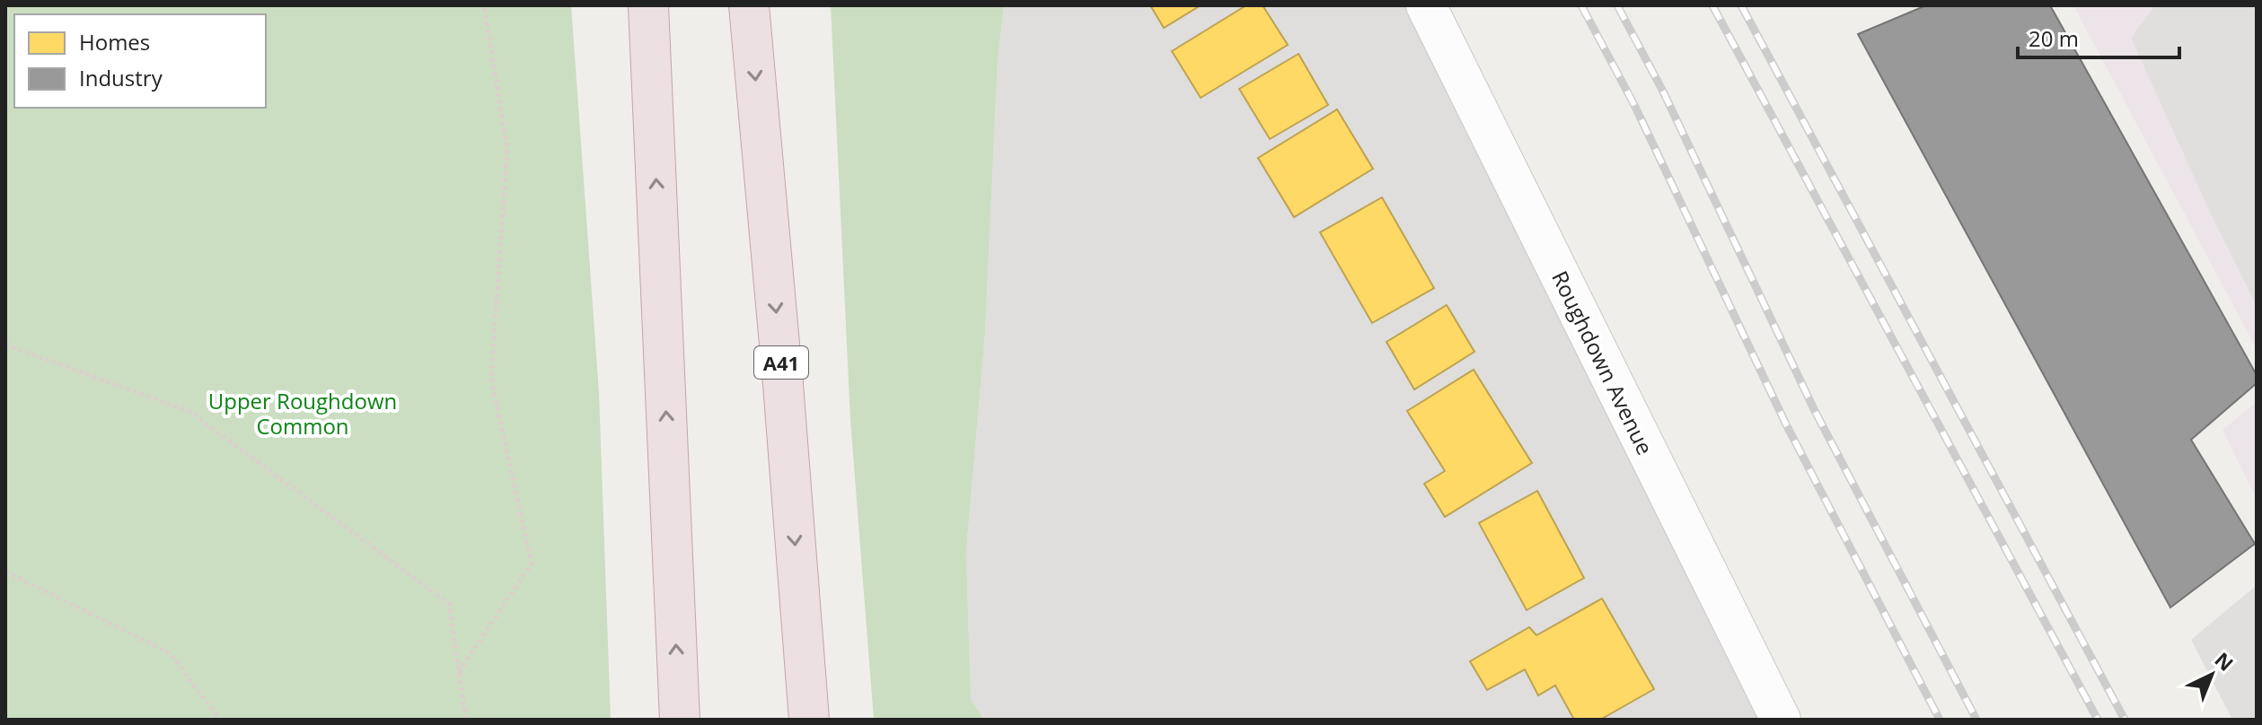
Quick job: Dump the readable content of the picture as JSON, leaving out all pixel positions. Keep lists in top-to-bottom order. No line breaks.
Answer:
{"streets":{"highway":["A41"],"street":["Roughdown Avenue"]},"parks":["Upper Roughdown Common"],"legend":["Homes","Industry"],"scale_bar":"20 m","north":"top right"}
